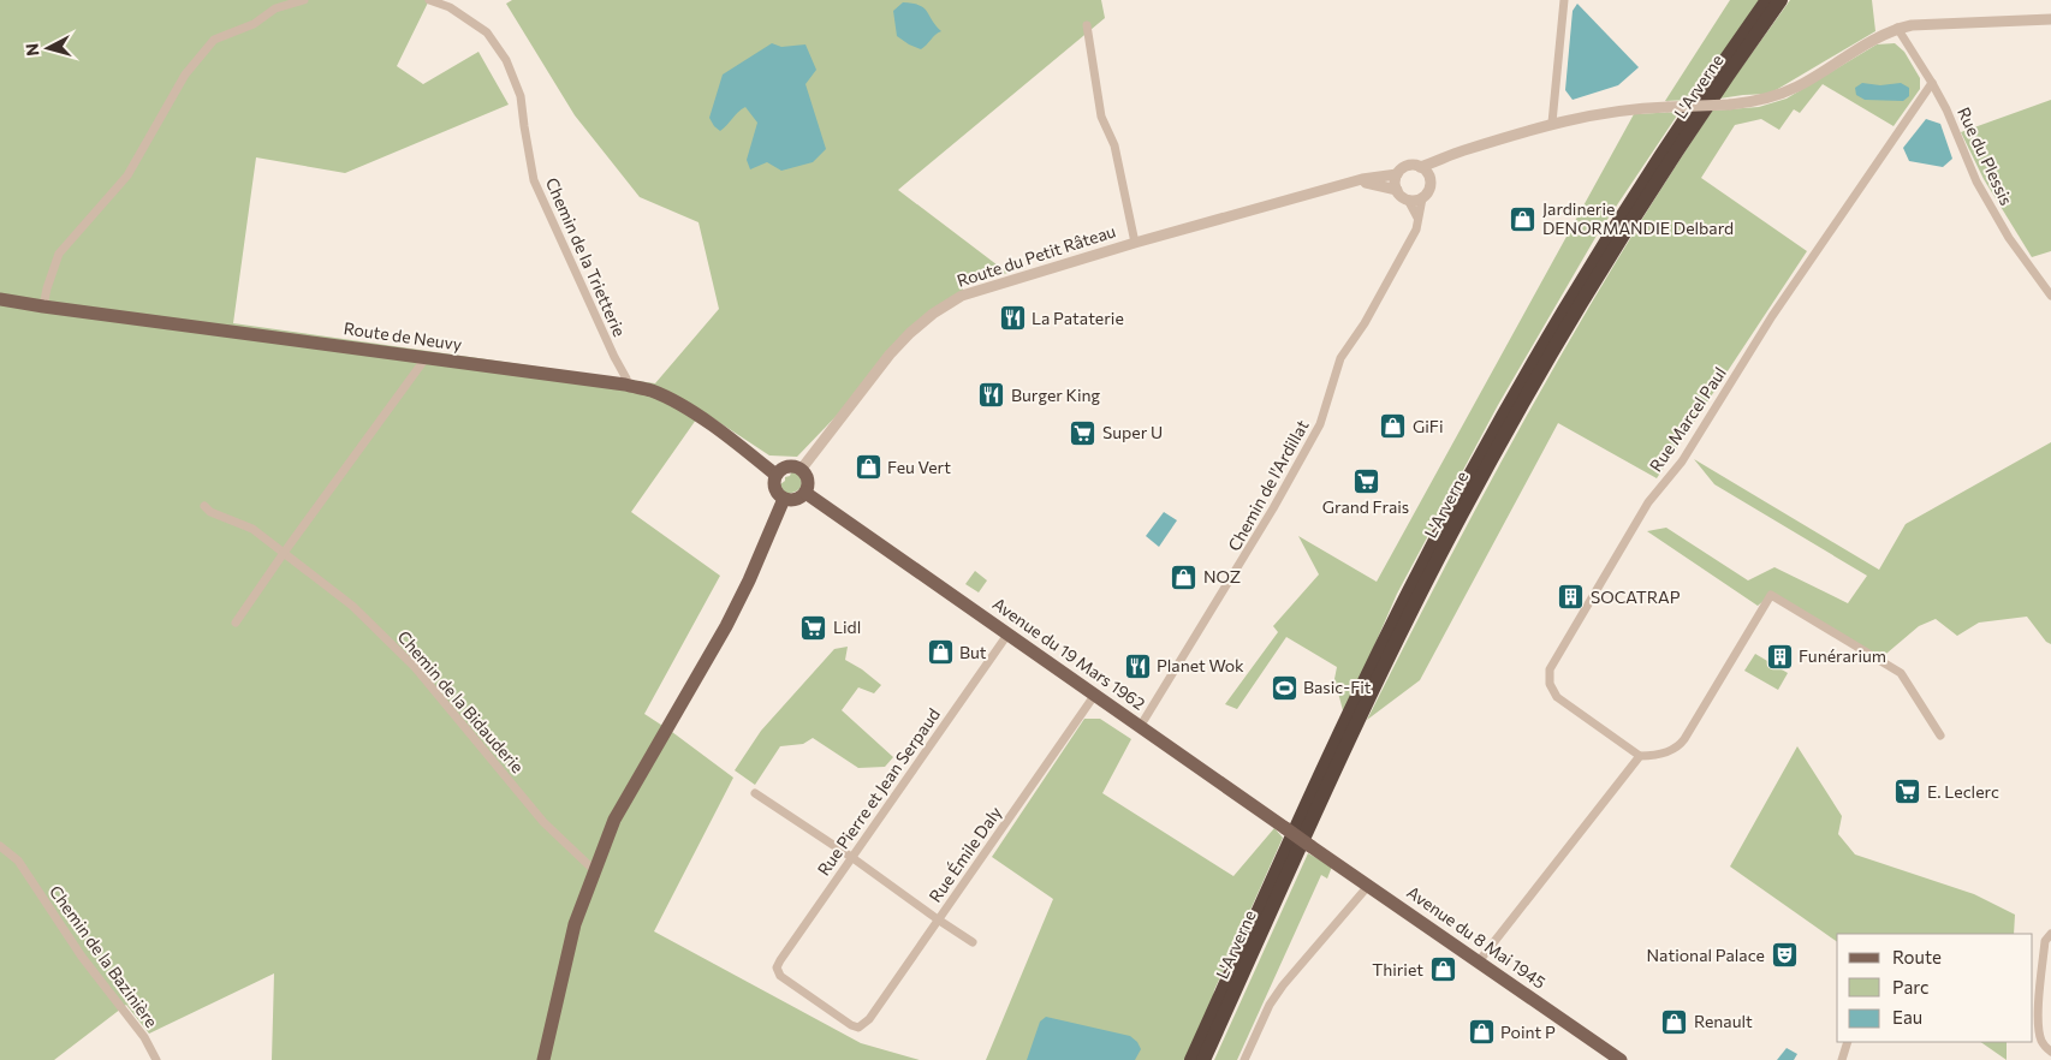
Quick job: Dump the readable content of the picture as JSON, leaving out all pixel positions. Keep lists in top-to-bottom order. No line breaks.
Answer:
{"streets":{"highway":["L'Arverne"],"main road":["Route de Neuvy","Avenue du 19 Mars 1962","Avenue du 8 Mai 1945"],"street":["Rue du Plessis","Route du Petit Râteau","Chemin de la Trietterie","Rue Marcel Paul","Chemin de l'Ardillat","Chemin de la Bidauderie","Rue Pierre et Jean Serpaud","Rue Émile Daly","Chemin de la Bazinière"]},"crossings":[["Rue du Plessis","Rue Marcel Paul"],["Route du Petit Râteau","Route de Neuvy"],["Route du Petit Râteau","Chemin de l'Ardillat"],["Route du Petit Râteau","Avenue du 19 Mars 1962"],["Chemin de la Trietterie","Route de Neuvy"],["Route de Neuvy","Avenue du 19 Mars 1962"],["Chemin de l'Ardillat","Avenue du 19 Mars 1962"],["Avenue du 19 Mars 1962","Rue Pierre et Jean Serpaud"],["Avenue du 19 Mars 1962","Rue Émile Daly"],["Avenue du 19 Mars 1962","Avenue du 8 Mai 1945"],["Rue Pierre et Jean Serpaud","Rue Émile Daly"]],"places":{"shop":["Jardinerie DENORMANDIE Delbard","GiFi","Feu Vert","NOZ","But","Thiriet","Renault","Point P"],"restaurant":["La Pataterie","Burger King","Planet Wok"],"supermarket":["Super U","Grand Frais","Lidl","E. Leclerc"],"building":["SOCATRAP","Funérarium"],"sports":["Basic-Fit"],"theatre":["National Palace"]},"legend":["Route","Parc","Eau"],"north":"left"}
